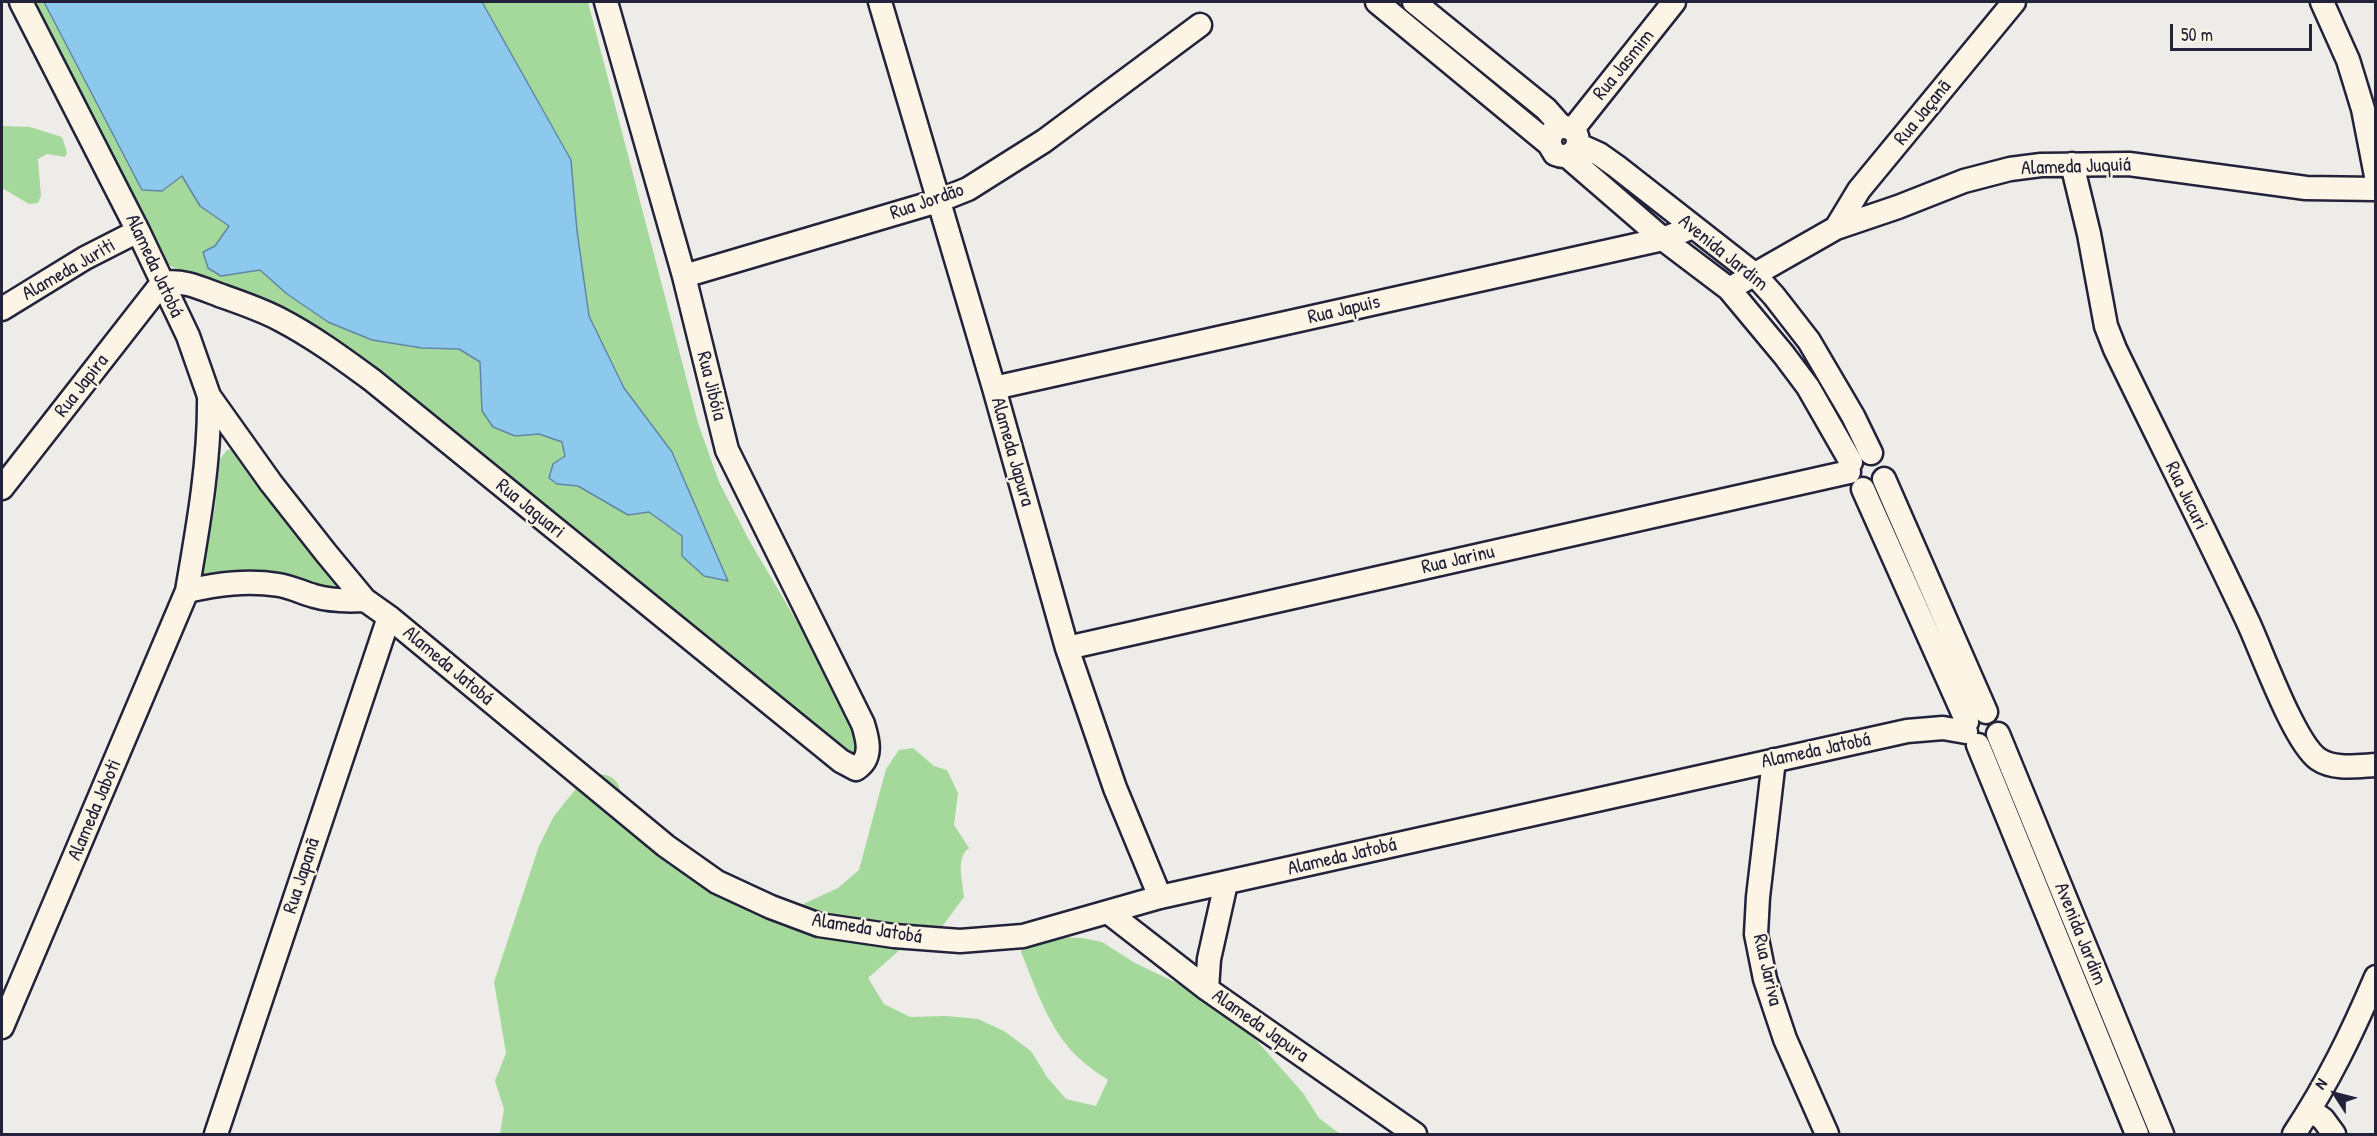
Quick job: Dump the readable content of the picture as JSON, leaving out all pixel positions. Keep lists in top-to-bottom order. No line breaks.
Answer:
{"streets":{"street":["Rua Jasmim","Rua Jaçanã","Alameda Juquiá","Rua Jordão","Avenida Jardim","Alameda Jatobá","Alameda Juriti","Rua Japuis","Rua Japira","Rua Jibóia","Alameda Japura","Rua Jucuri","Rua Jaguari","Rua Jarinu","Alameda Jaboti","Rua Japanã","Rua Jariva"]},"crossings":[["Rua Jasmim","Avenida Jardim"],["Rua Jaçanã","Alameda Juquiá"],["Alameda Juquiá","Avenida Jardim"],["Alameda Juquiá","Rua Jucuri"],["Rua Jordão","Rua Jibóia"],["Rua Jordão","Alameda Japura"],["Avenida Jardim","Alameda Jatobá"],["Avenida Jardim","Rua Japuis"],["Avenida Jardim","Rua Jarinu"],["Alameda Jatobá","Alameda Juriti"],["Alameda Jatobá","Rua Japira"],["Alameda Jatobá","Alameda Japura"],["Alameda Jatobá","Rua Jaguari"],["Alameda Jatobá","Alameda Jaboti"],["Alameda Jatobá","Rua Japanã"],["Alameda Jatobá","Rua Jariva"],["Rua Japuis","Alameda Japura"],["Rua Japira","Rua Jaguari"],["Rua Jibóia","Rua Jaguari"],["Alameda Japura","Rua Jarinu"]],"scale_bar":"50 m","north":"top left"}
